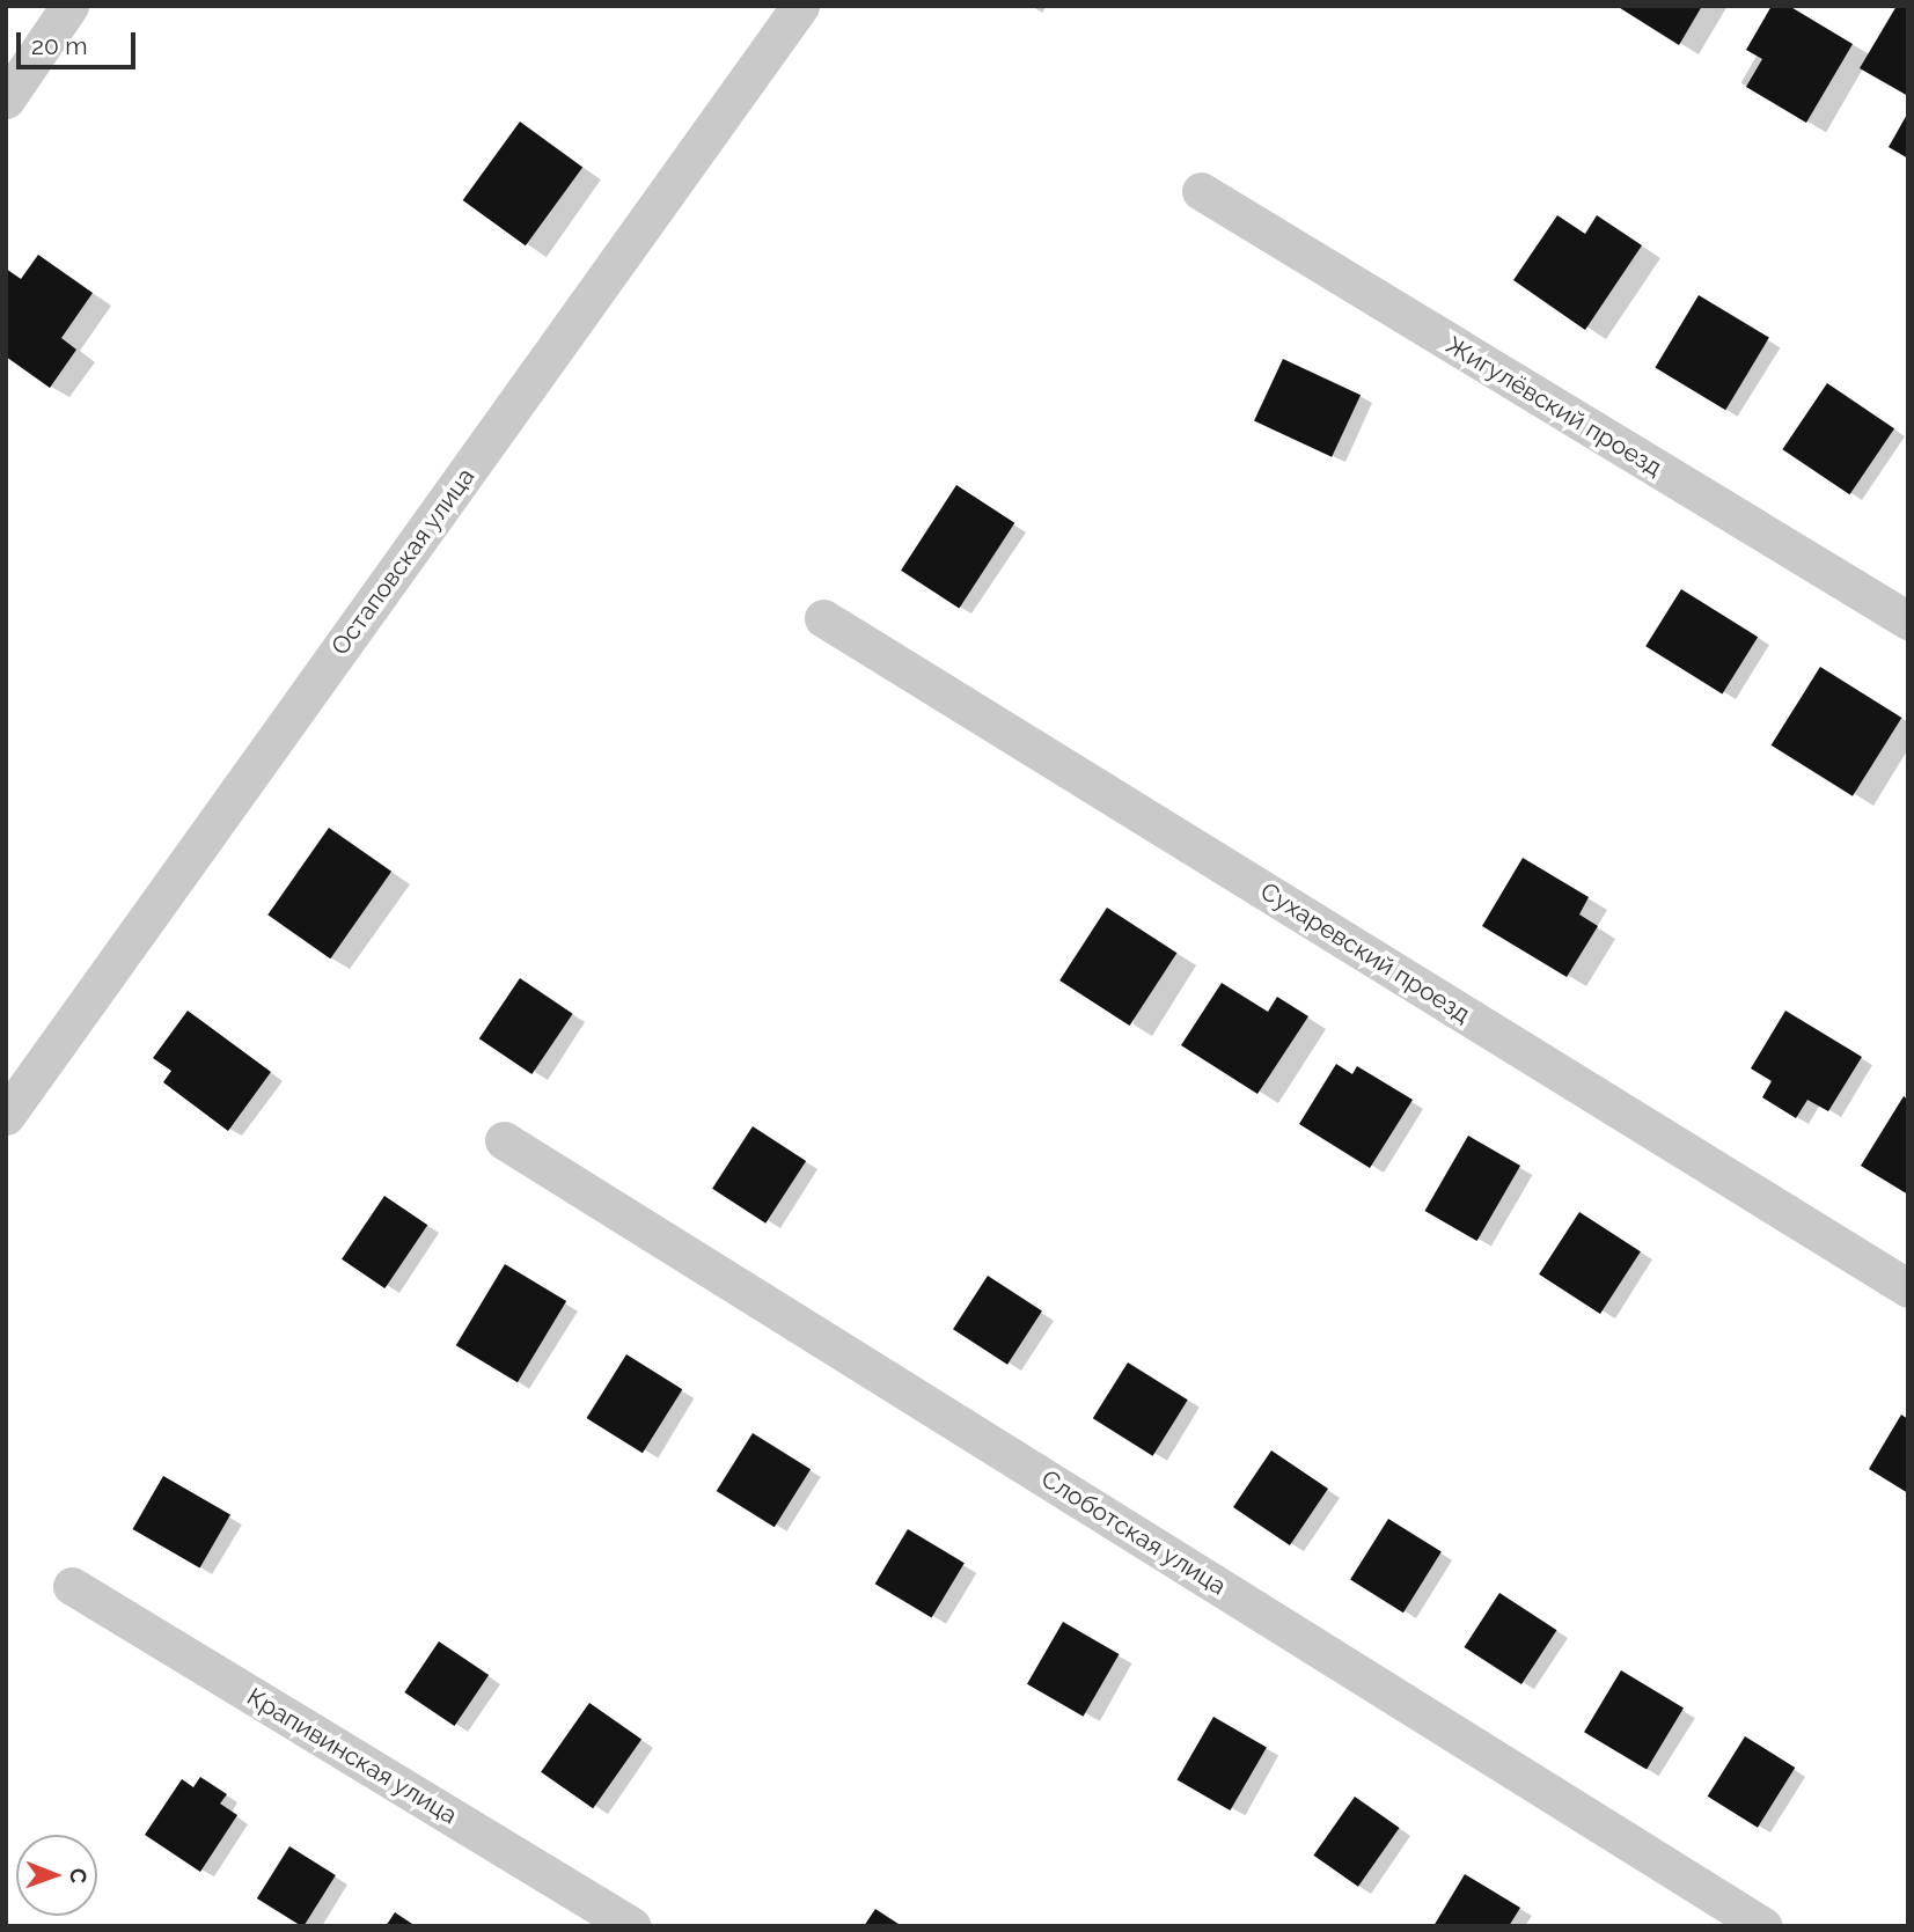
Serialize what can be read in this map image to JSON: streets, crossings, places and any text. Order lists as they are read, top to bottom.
{
  "streets": {
    "street": [
      "Жигулёвский проезд",
      "Остаповская улица",
      "Сухаревский проезд",
      "Слоботская улица",
      "Крапивинская улица"
    ]
  },
  "scale_bar": "20 m",
  "north": "right"
}
